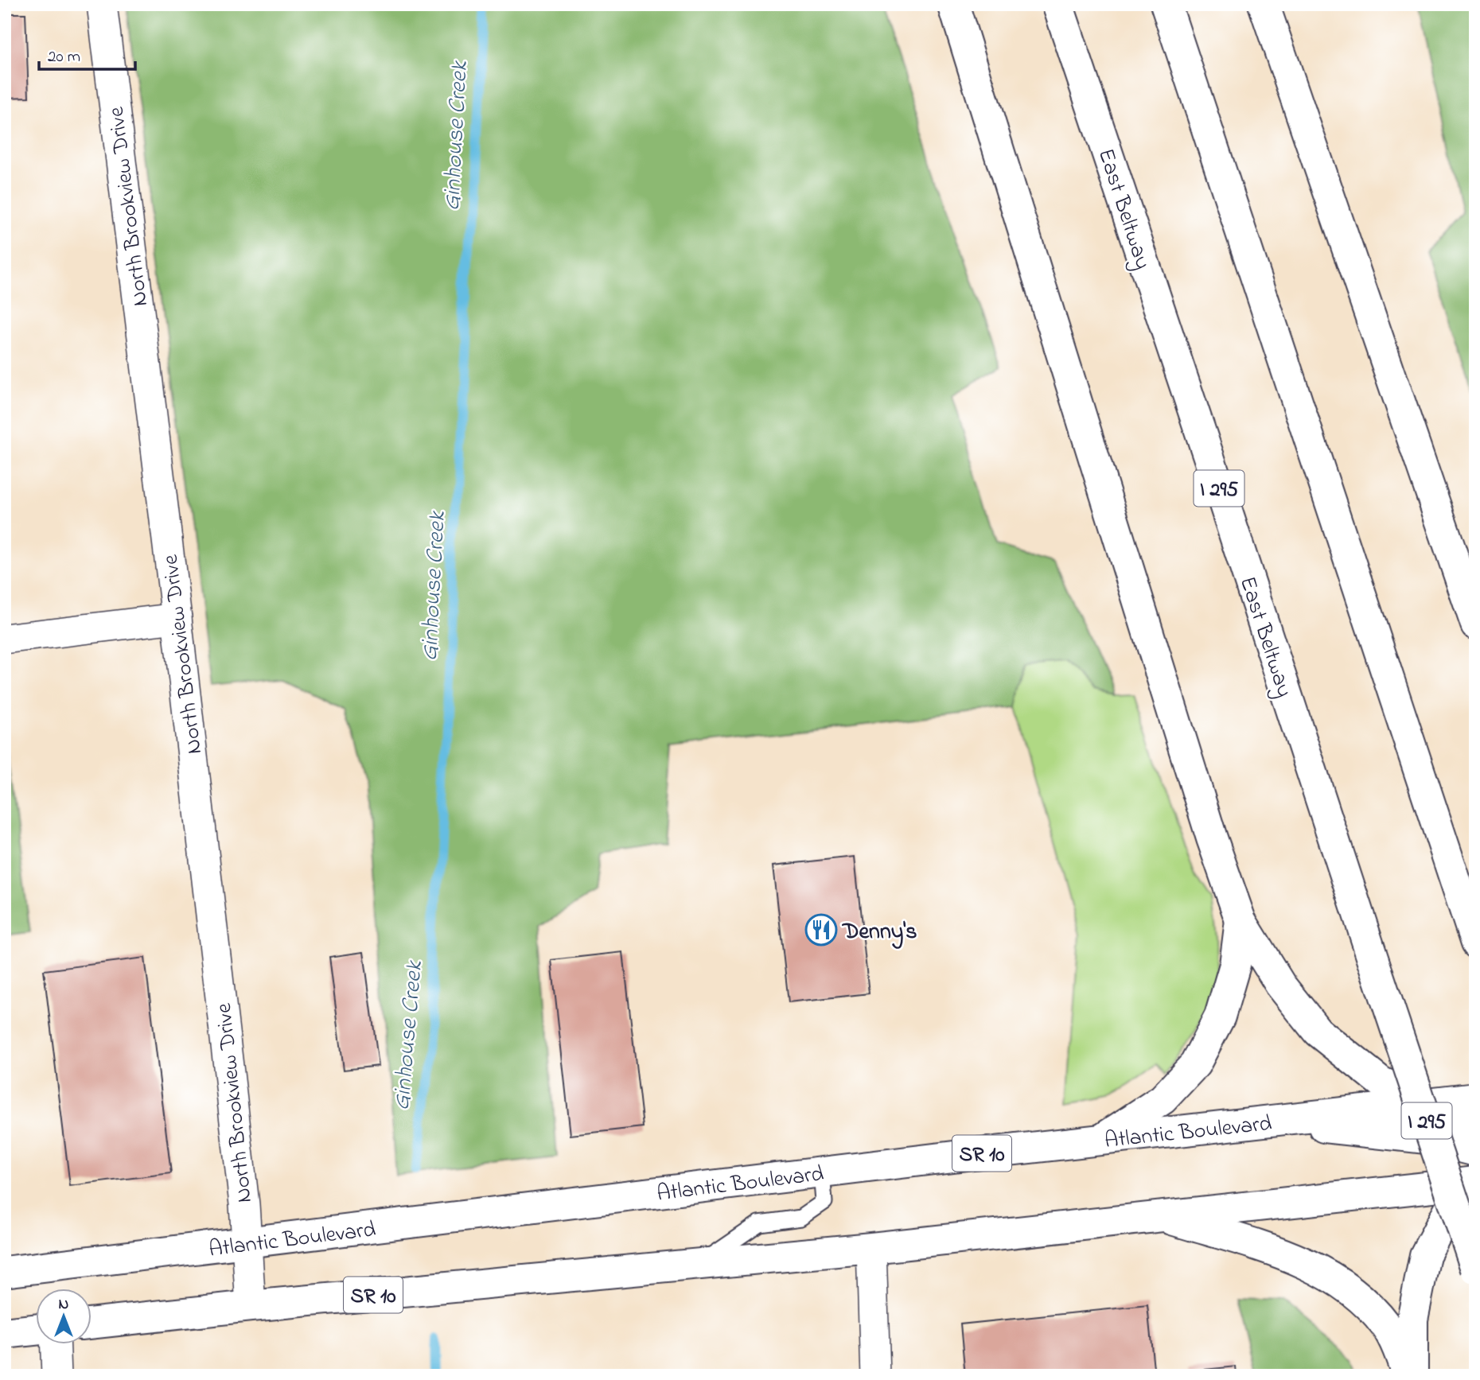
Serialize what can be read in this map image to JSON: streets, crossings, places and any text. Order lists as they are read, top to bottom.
{
  "streets": {
    "highway": [
      "East Beltway",
      "I 295",
      "Atlantic Boulevard",
      "SR 10"
    ],
    "street": ["North Brookview Drive"]
  },
  "crossings": [
    ["North Brookview Drive", "Atlantic Boulevard"],
    ["North Brookview Drive", "SR 10"]
  ],
  "water": ["Ginhouse Creek"],
  "places": {
    "restaurant": ["Denny's"]
  },
  "scale_bar": "20 m",
  "north": "top"
}
